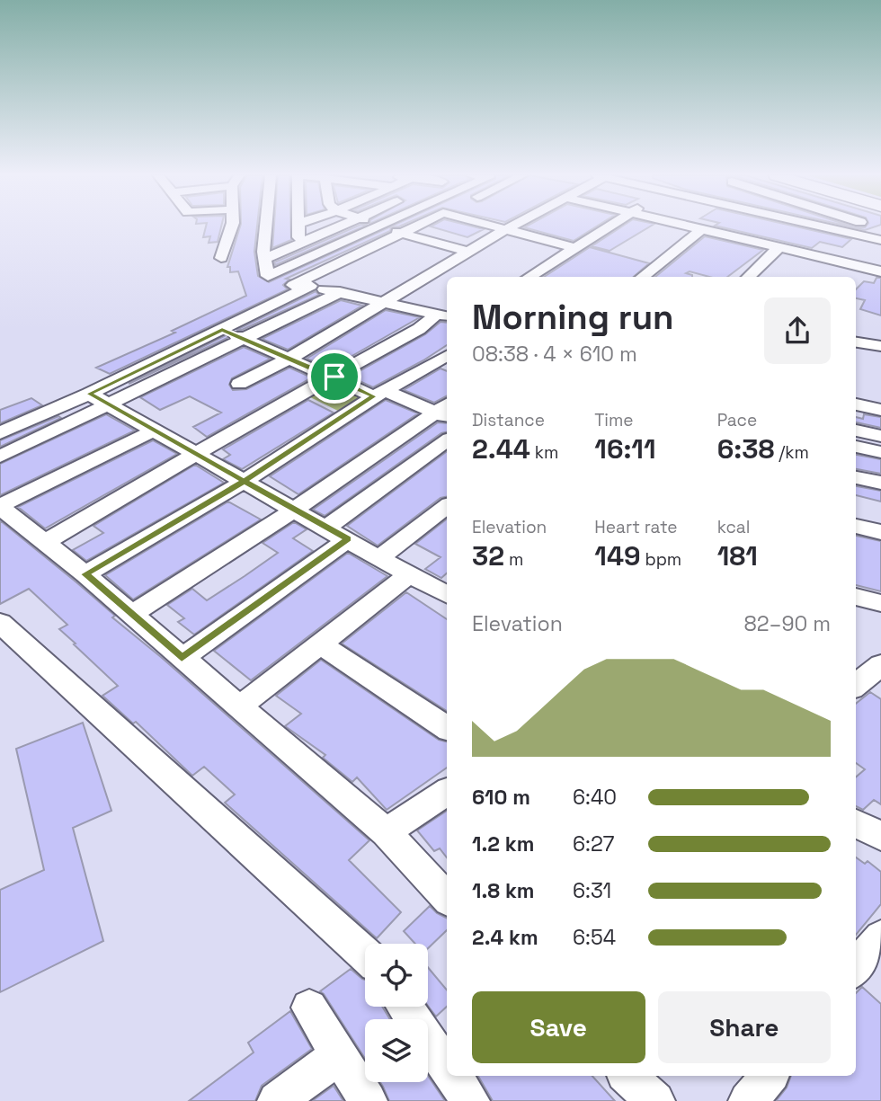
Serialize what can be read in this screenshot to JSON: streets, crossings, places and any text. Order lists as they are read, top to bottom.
{
  "page": {
    "heading": ["Morning run", "08:38 · 4 × 610 m"],
    "stats": [
      ["Distance", "2.44 km"],
      ["Time", "16:11"],
      ["Pace", "6:38 /km"],
      ["Elevation", "32 m"],
      ["Heart rate", "149 bpm"],
      ["kcal", "181"]
    ],
    "chart": ["Elevation", "82–90 m"],
    "list": [
      {
        "name": "610 m",
        "note": "6:40"
      },
      {
        "name": "1.2 km",
        "note": "6:27"
      },
      {
        "name": "1.8 km",
        "note": "6:31"
      },
      {
        "name": "2.4 km",
        "note": "6:54"
      }
    ],
    "buttons": ["Save", "Share"]
  }
}
